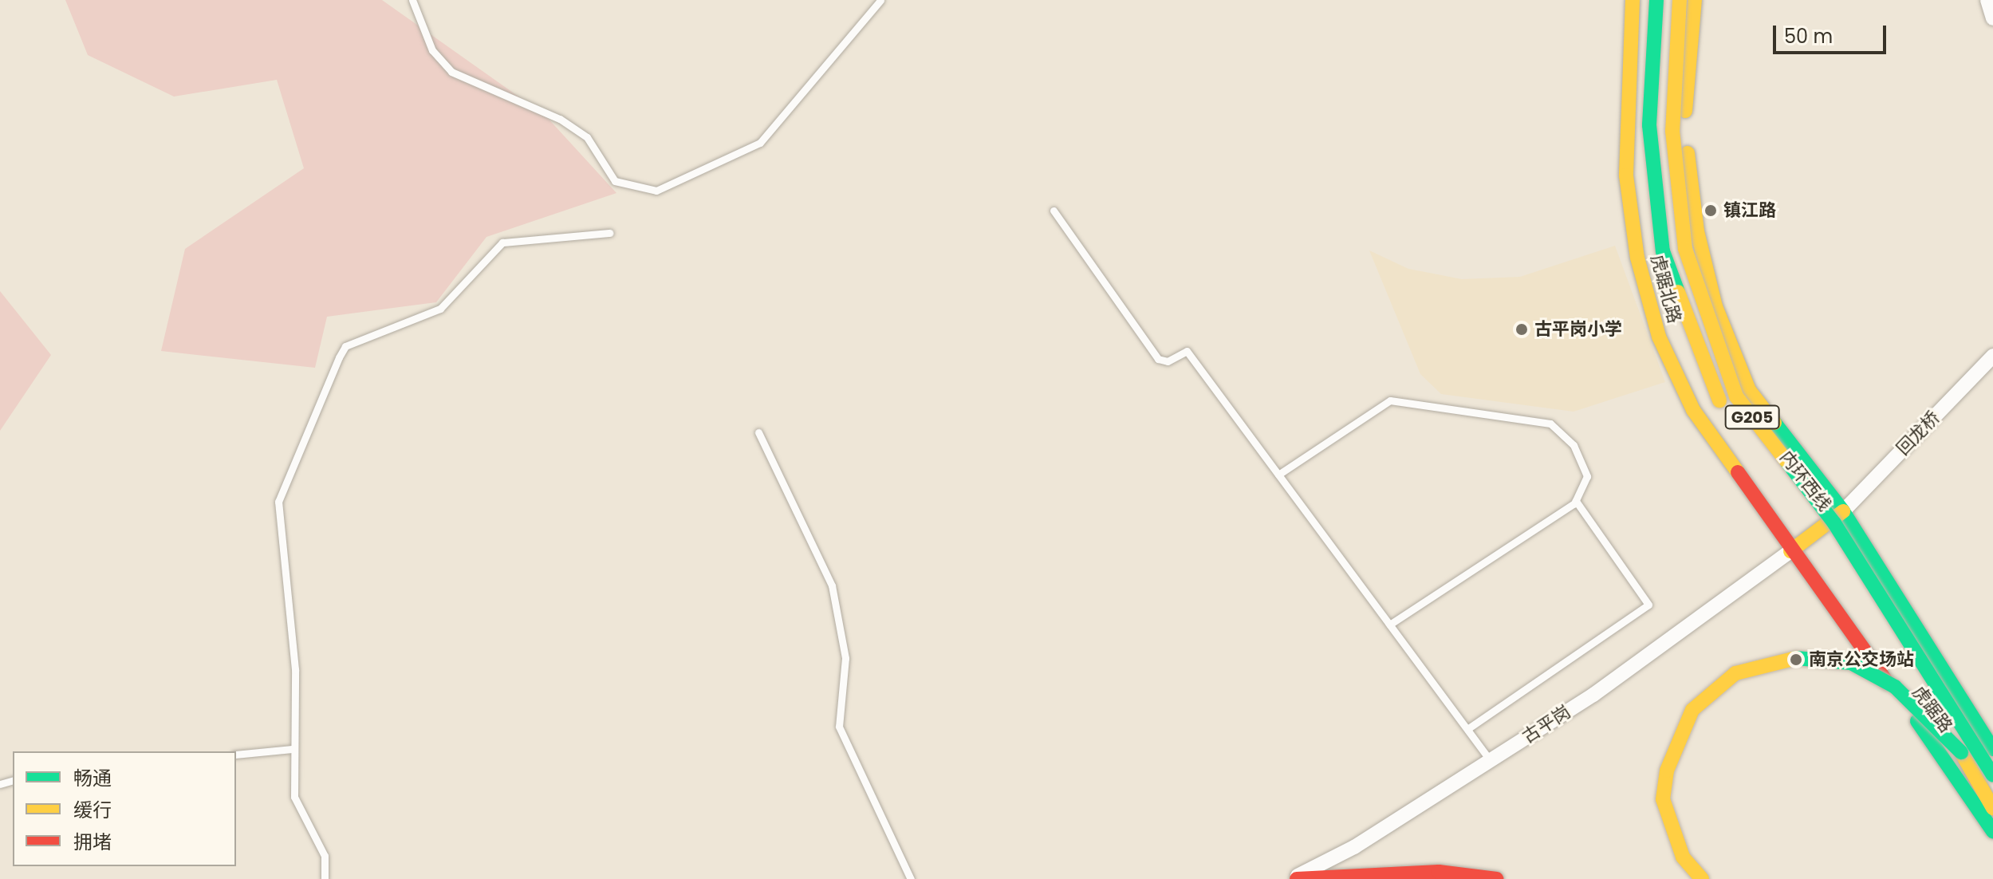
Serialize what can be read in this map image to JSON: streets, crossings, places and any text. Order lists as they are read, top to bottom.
{
  "streets": {
    "main road": [
      "虎踞北路",
      "G205",
      "内环西线",
      "虎踞路"
    ],
    "street": ["回龙桥", "古平岗"]
  },
  "crossings": [
    ["虎踞北路", "虎踞路"],
    ["虎踞北路", "古平岗"],
    ["虎踞路", "古平岗"]
  ],
  "places": ["镇江路", "古平岗小学", "南京公交场站"],
  "legend": ["畅通", "缓行", "拥堵"],
  "scale_bar": "50 m"
}
